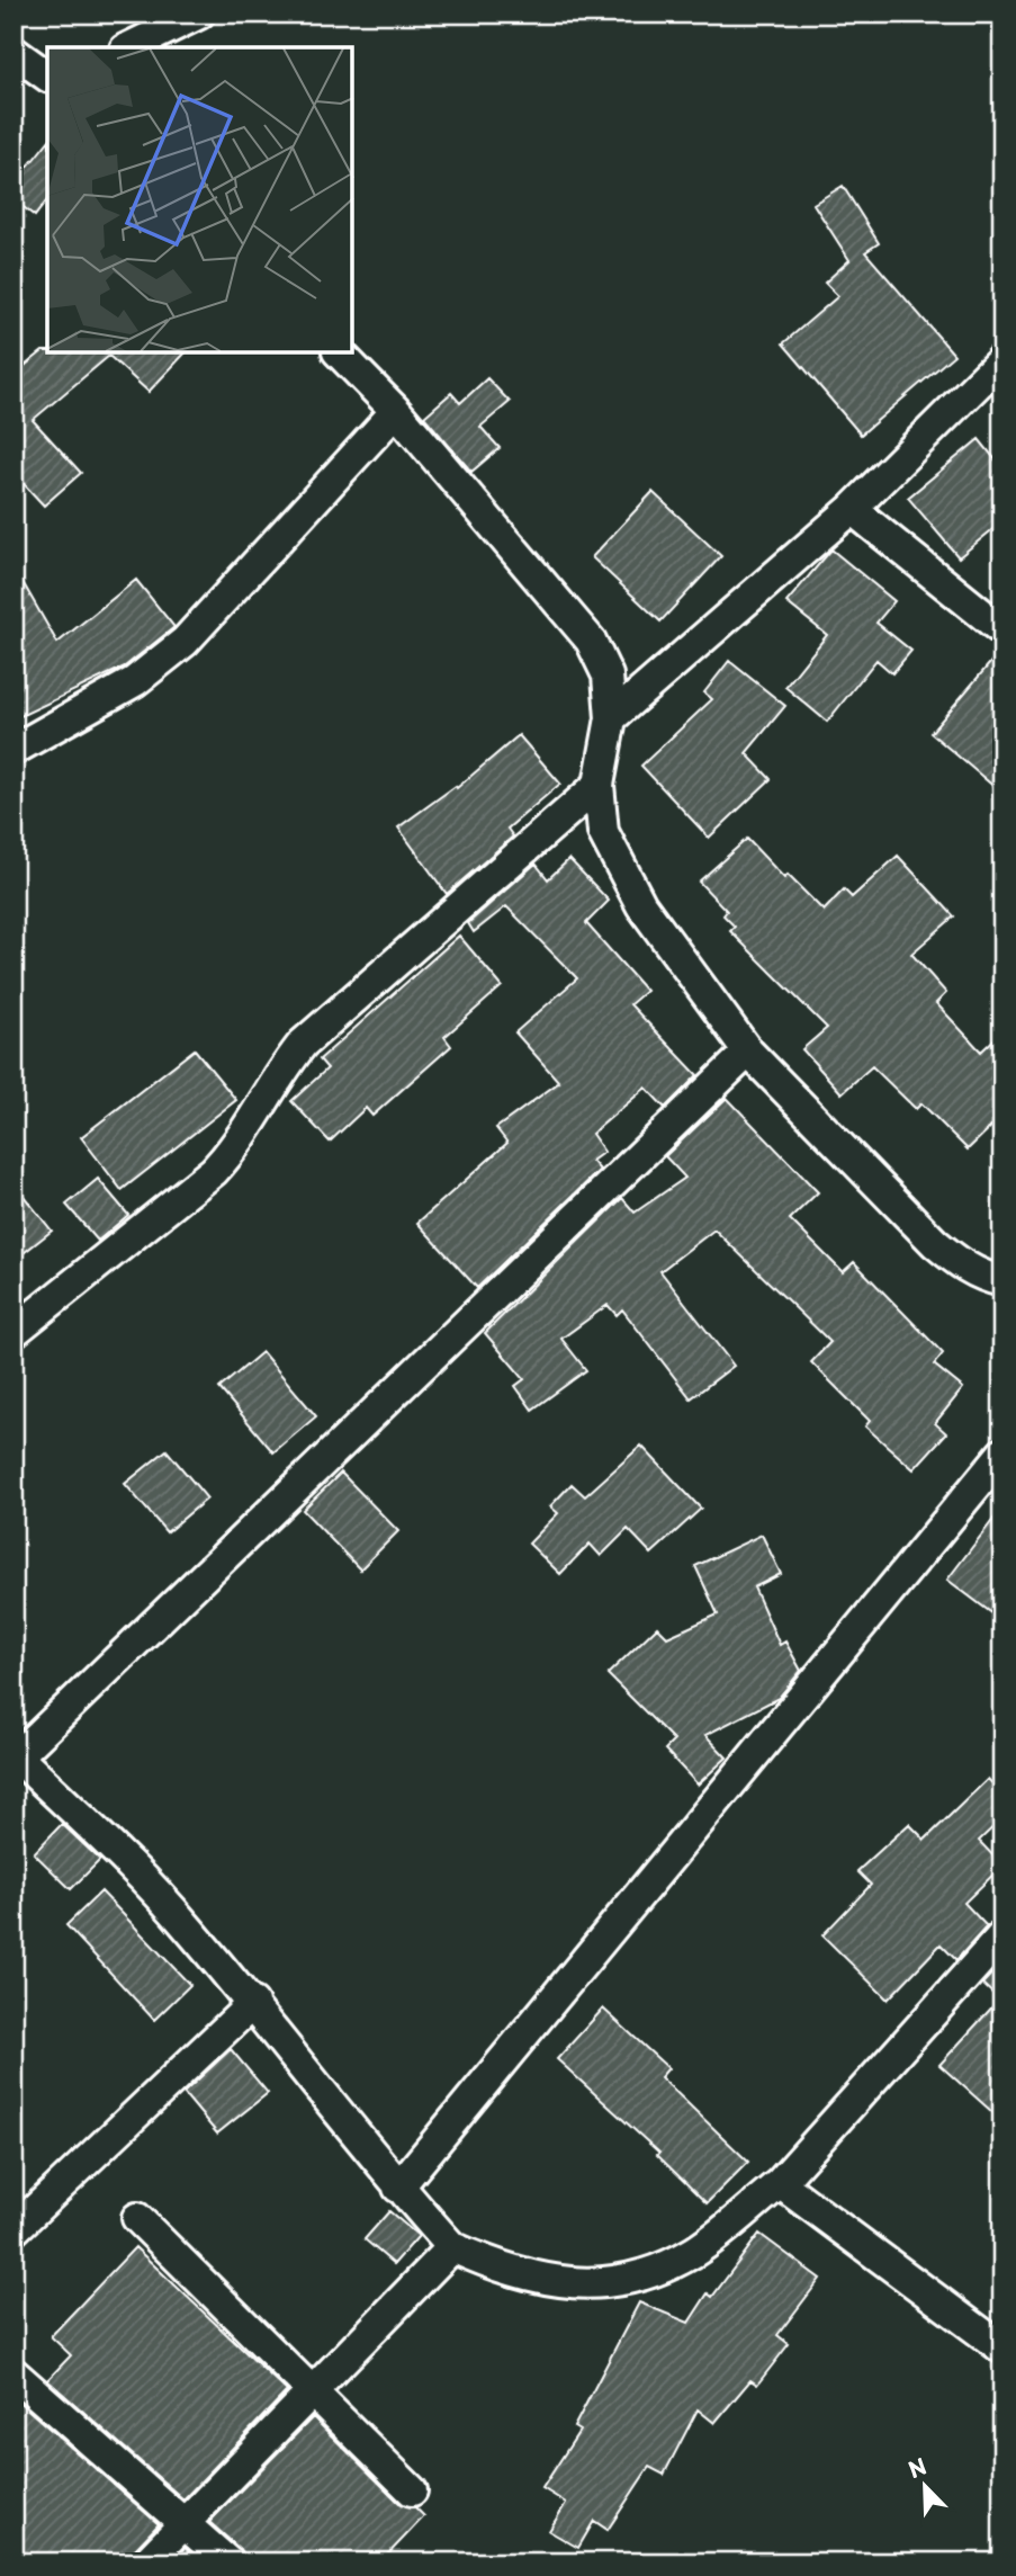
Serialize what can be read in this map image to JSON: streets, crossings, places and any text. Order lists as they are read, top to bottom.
{
  "north": "top left"
}
